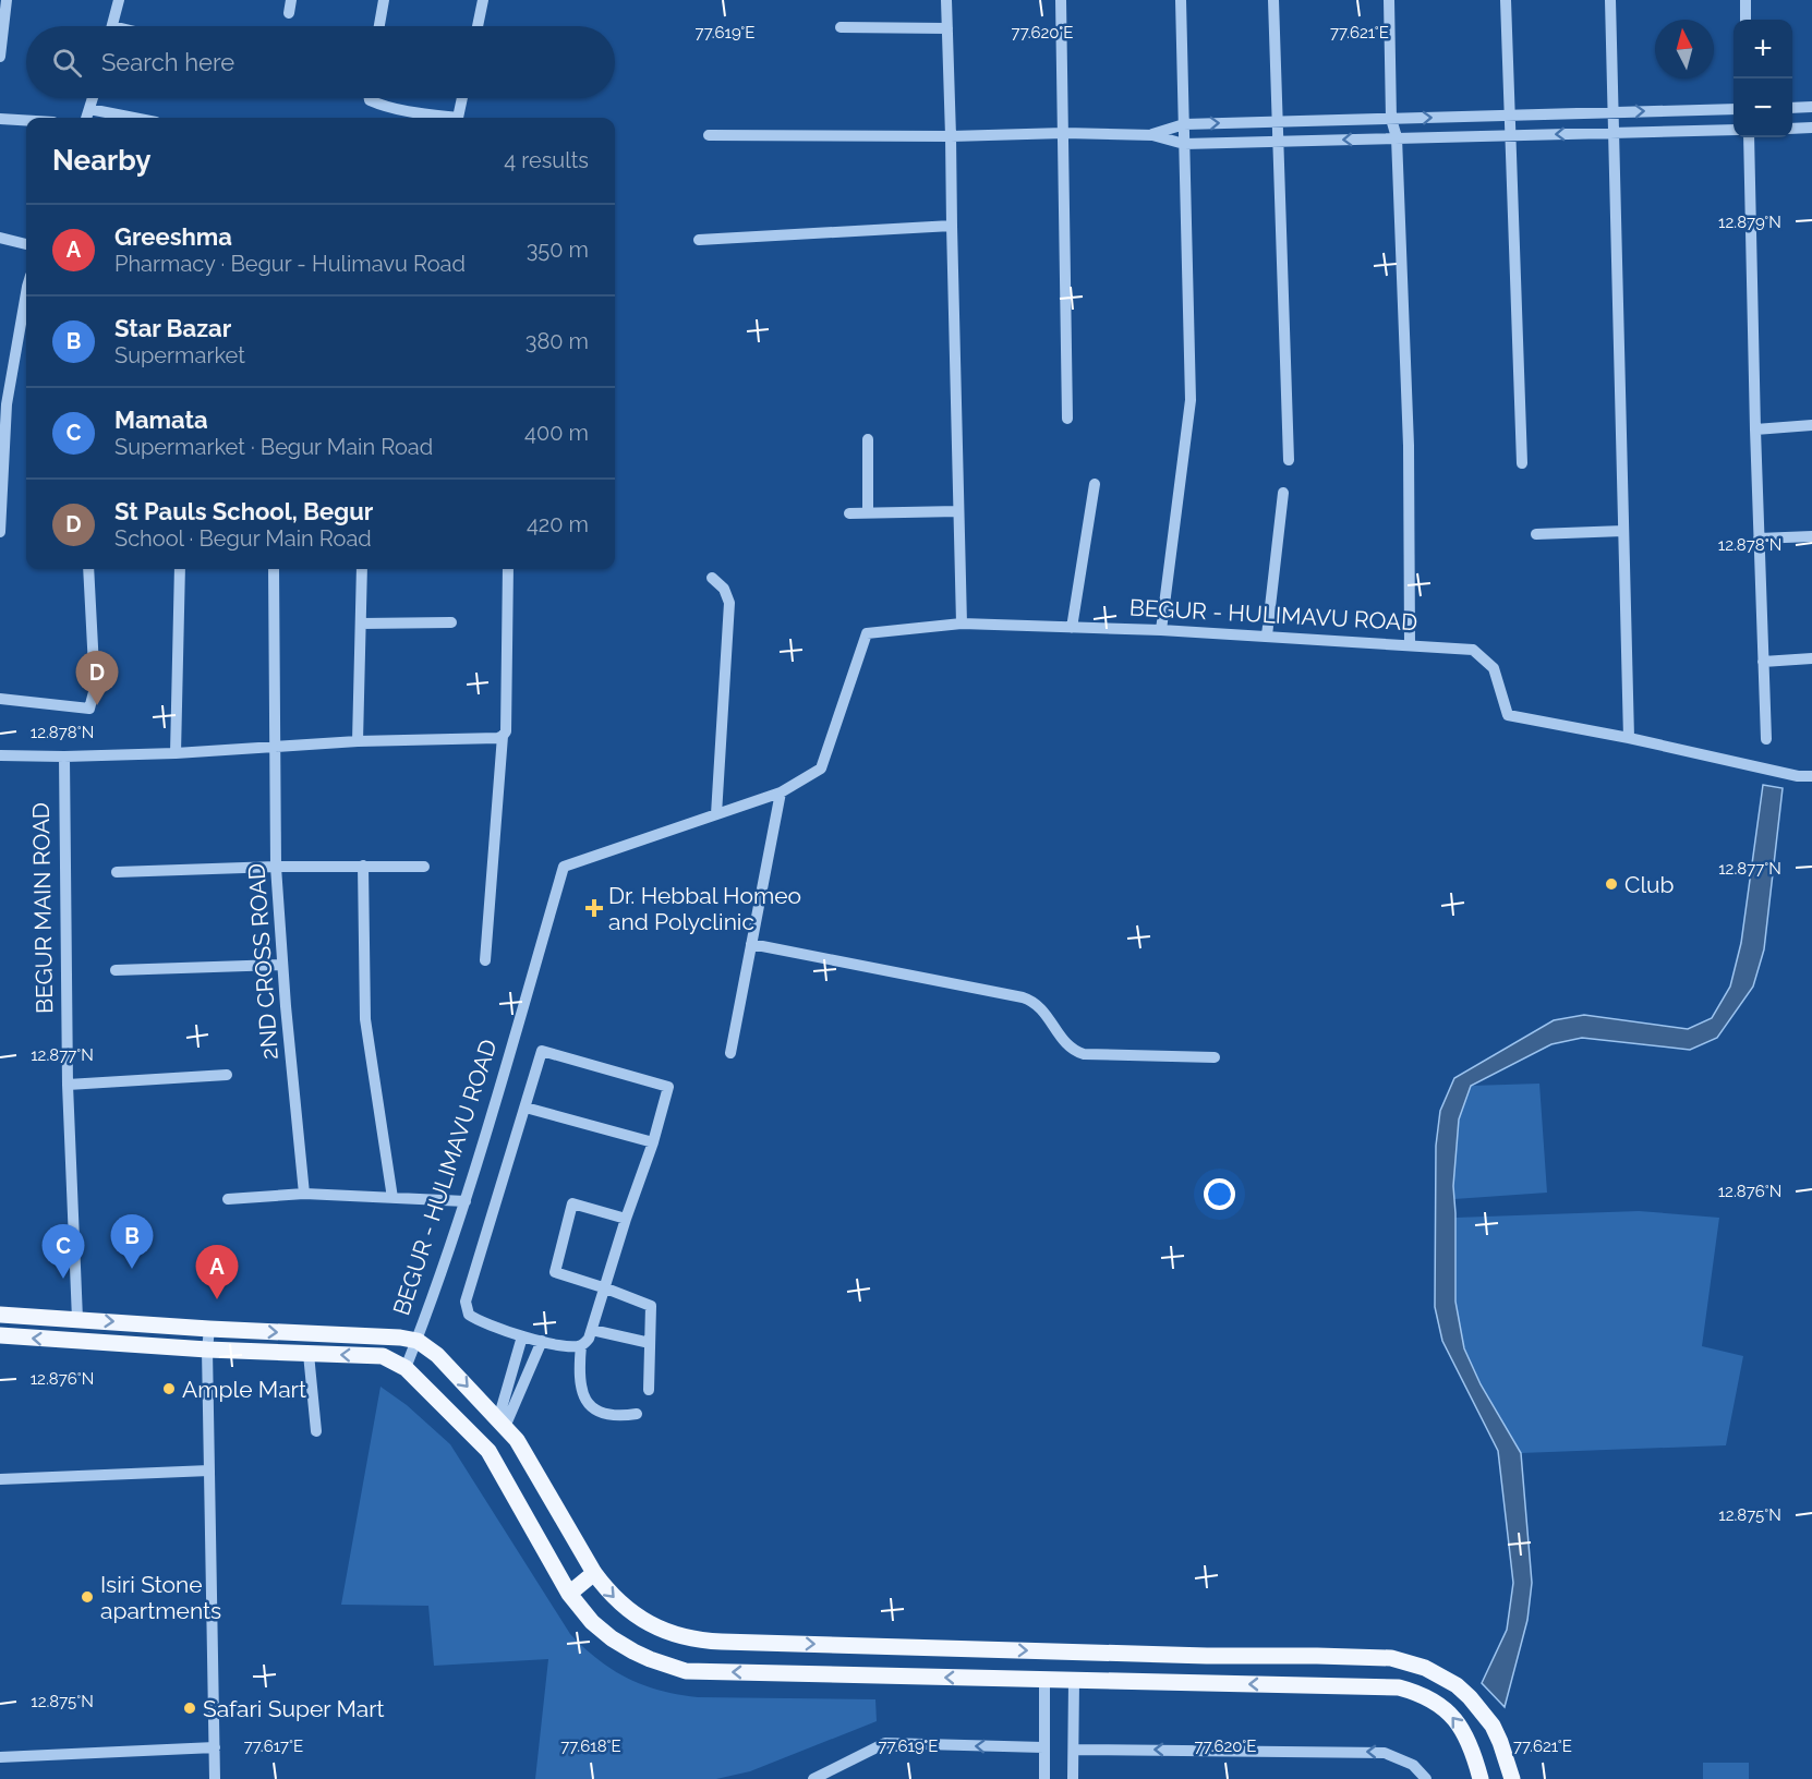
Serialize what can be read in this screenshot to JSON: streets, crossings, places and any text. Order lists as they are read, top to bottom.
{
  "streets": {
    "main road": ["BEGUR - HULIMAVU ROAD"],
    "street": ["BEGUR MAIN ROAD", "2ND CROSS ROAD"]
  },
  "crossings": [
    ["BEGUR - HULIMAVU ROAD", "BEGUR MAIN ROAD"]
  ],
  "places": {
    "other": [
      "Club",
      "Ample Mart",
      "Isiri Stone apartments",
      "Safari Super Mart"
    ],
    "health": ["Dr. Hebbal Homeo and Polyclinic"]
  },
  "north": "top",
  "page": {
    "map_buttons": ["+", "−"],
    "search": "Search here",
    "heading": ["Nearby", "4 results"],
    "list": [
      {
        "mark": "A",
        "name": "Greeshma",
        "note": "Pharmacy · Begur - Hulimavu Road",
        "value": "350 m"
      },
      {
        "mark": "B",
        "name": "Star Bazar",
        "note": "Supermarket",
        "value": "380 m"
      },
      {
        "mark": "C",
        "name": "Mamata",
        "note": "Supermarket · Begur Main Road",
        "value": "400 m"
      },
      {
        "mark": "D",
        "name": "St Pauls School, Begur",
        "note": "School · Begur Main Road",
        "value": "420 m"
      }
    ],
    "pins": [
      "D",
      "B",
      "C",
      "A"
    ]
  },
  "coordinates": [
    "77.619°E",
    "77.620°E",
    "77.621°E",
    "12.879°N",
    "12.878°N",
    "12.877°N",
    "12.876°N",
    "12.875°N",
    "77.617°E",
    "77.618°E"
  ]
}
